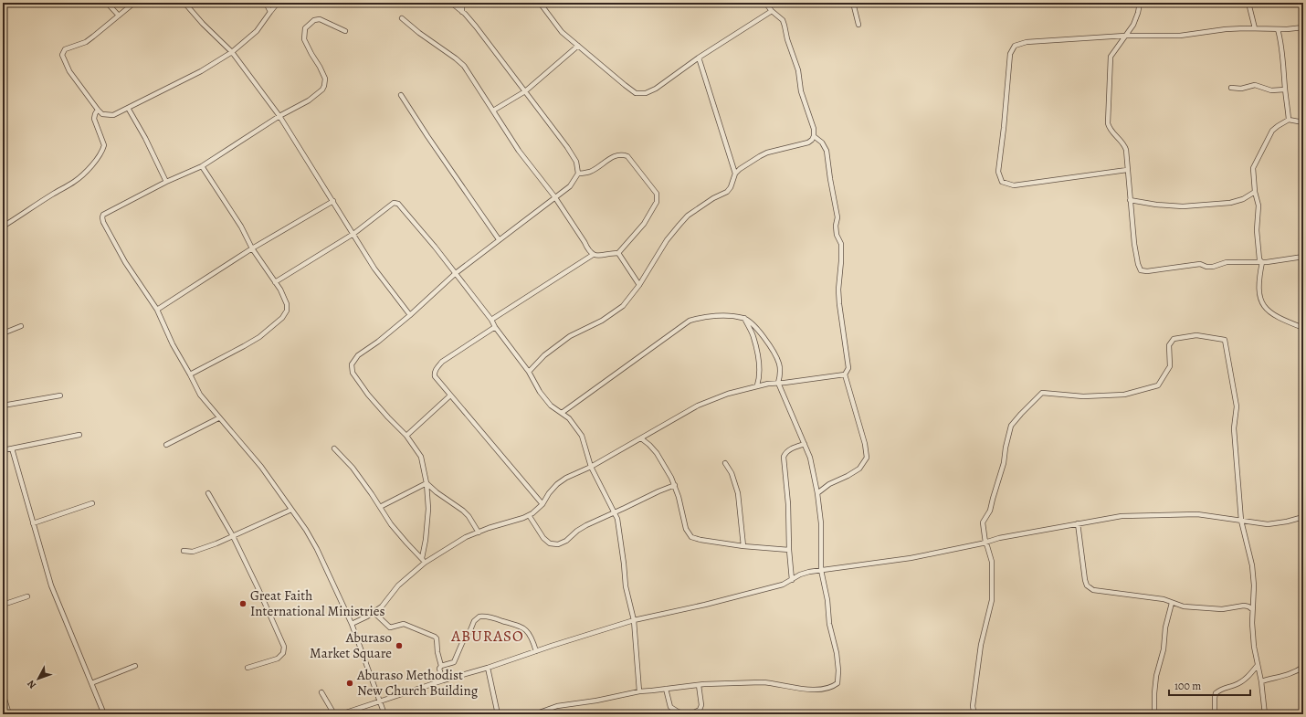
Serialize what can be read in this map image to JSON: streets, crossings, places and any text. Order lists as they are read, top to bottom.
{
  "districts": ["ABURASO"],
  "places": ["Great Faith International Ministries", "Aburaso Market Square", "Aburaso Methodist New Church Building"],
  "scale_bar": "100 m",
  "north": "bottom left"
}
